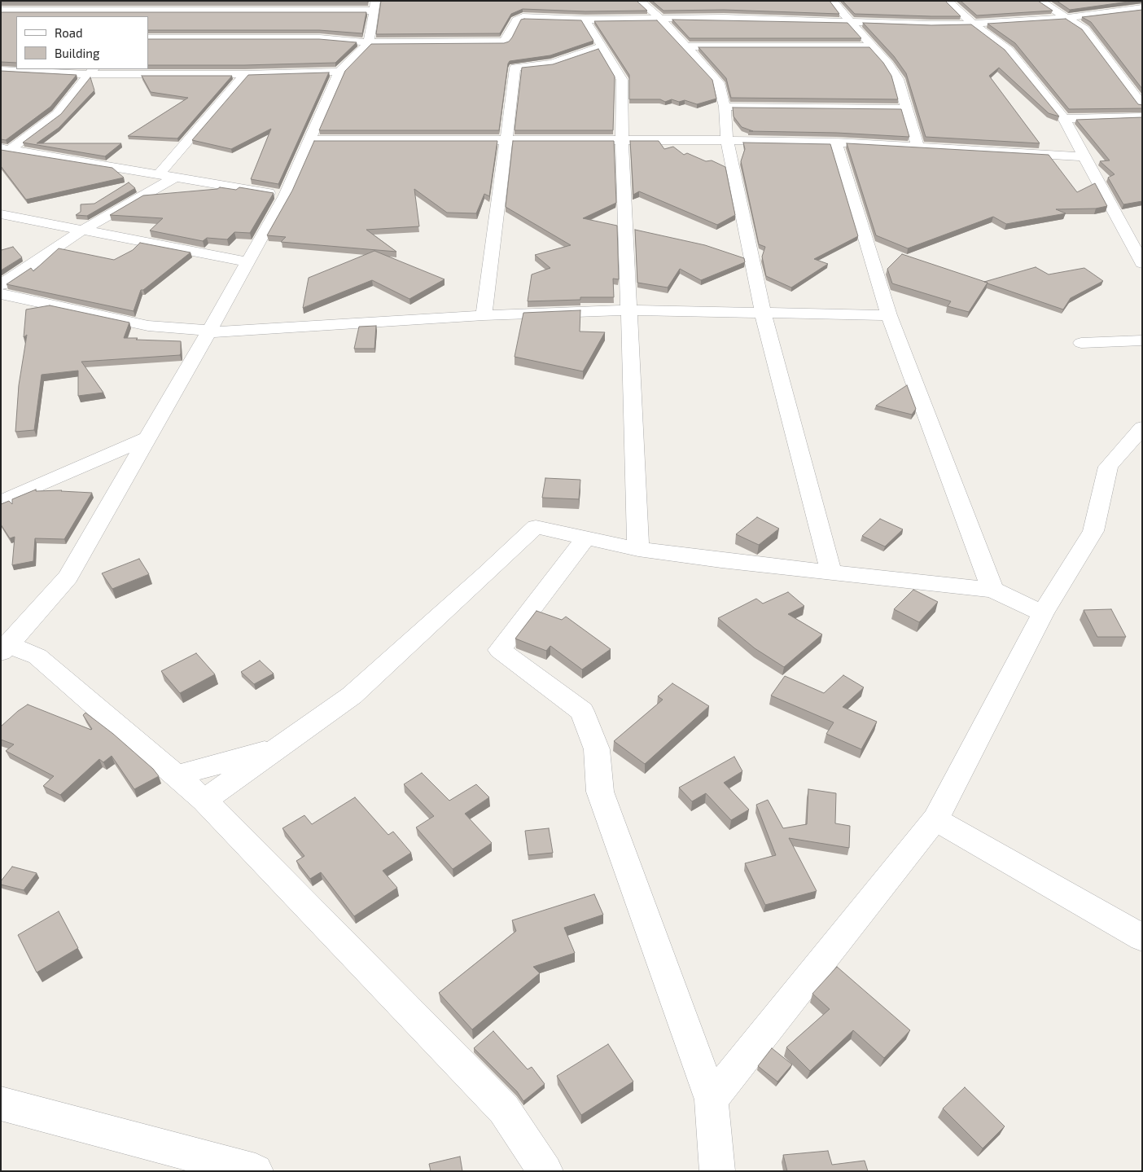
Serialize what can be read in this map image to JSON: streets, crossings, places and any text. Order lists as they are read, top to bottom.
{
  "legend": ["Road", "Building"]
}
